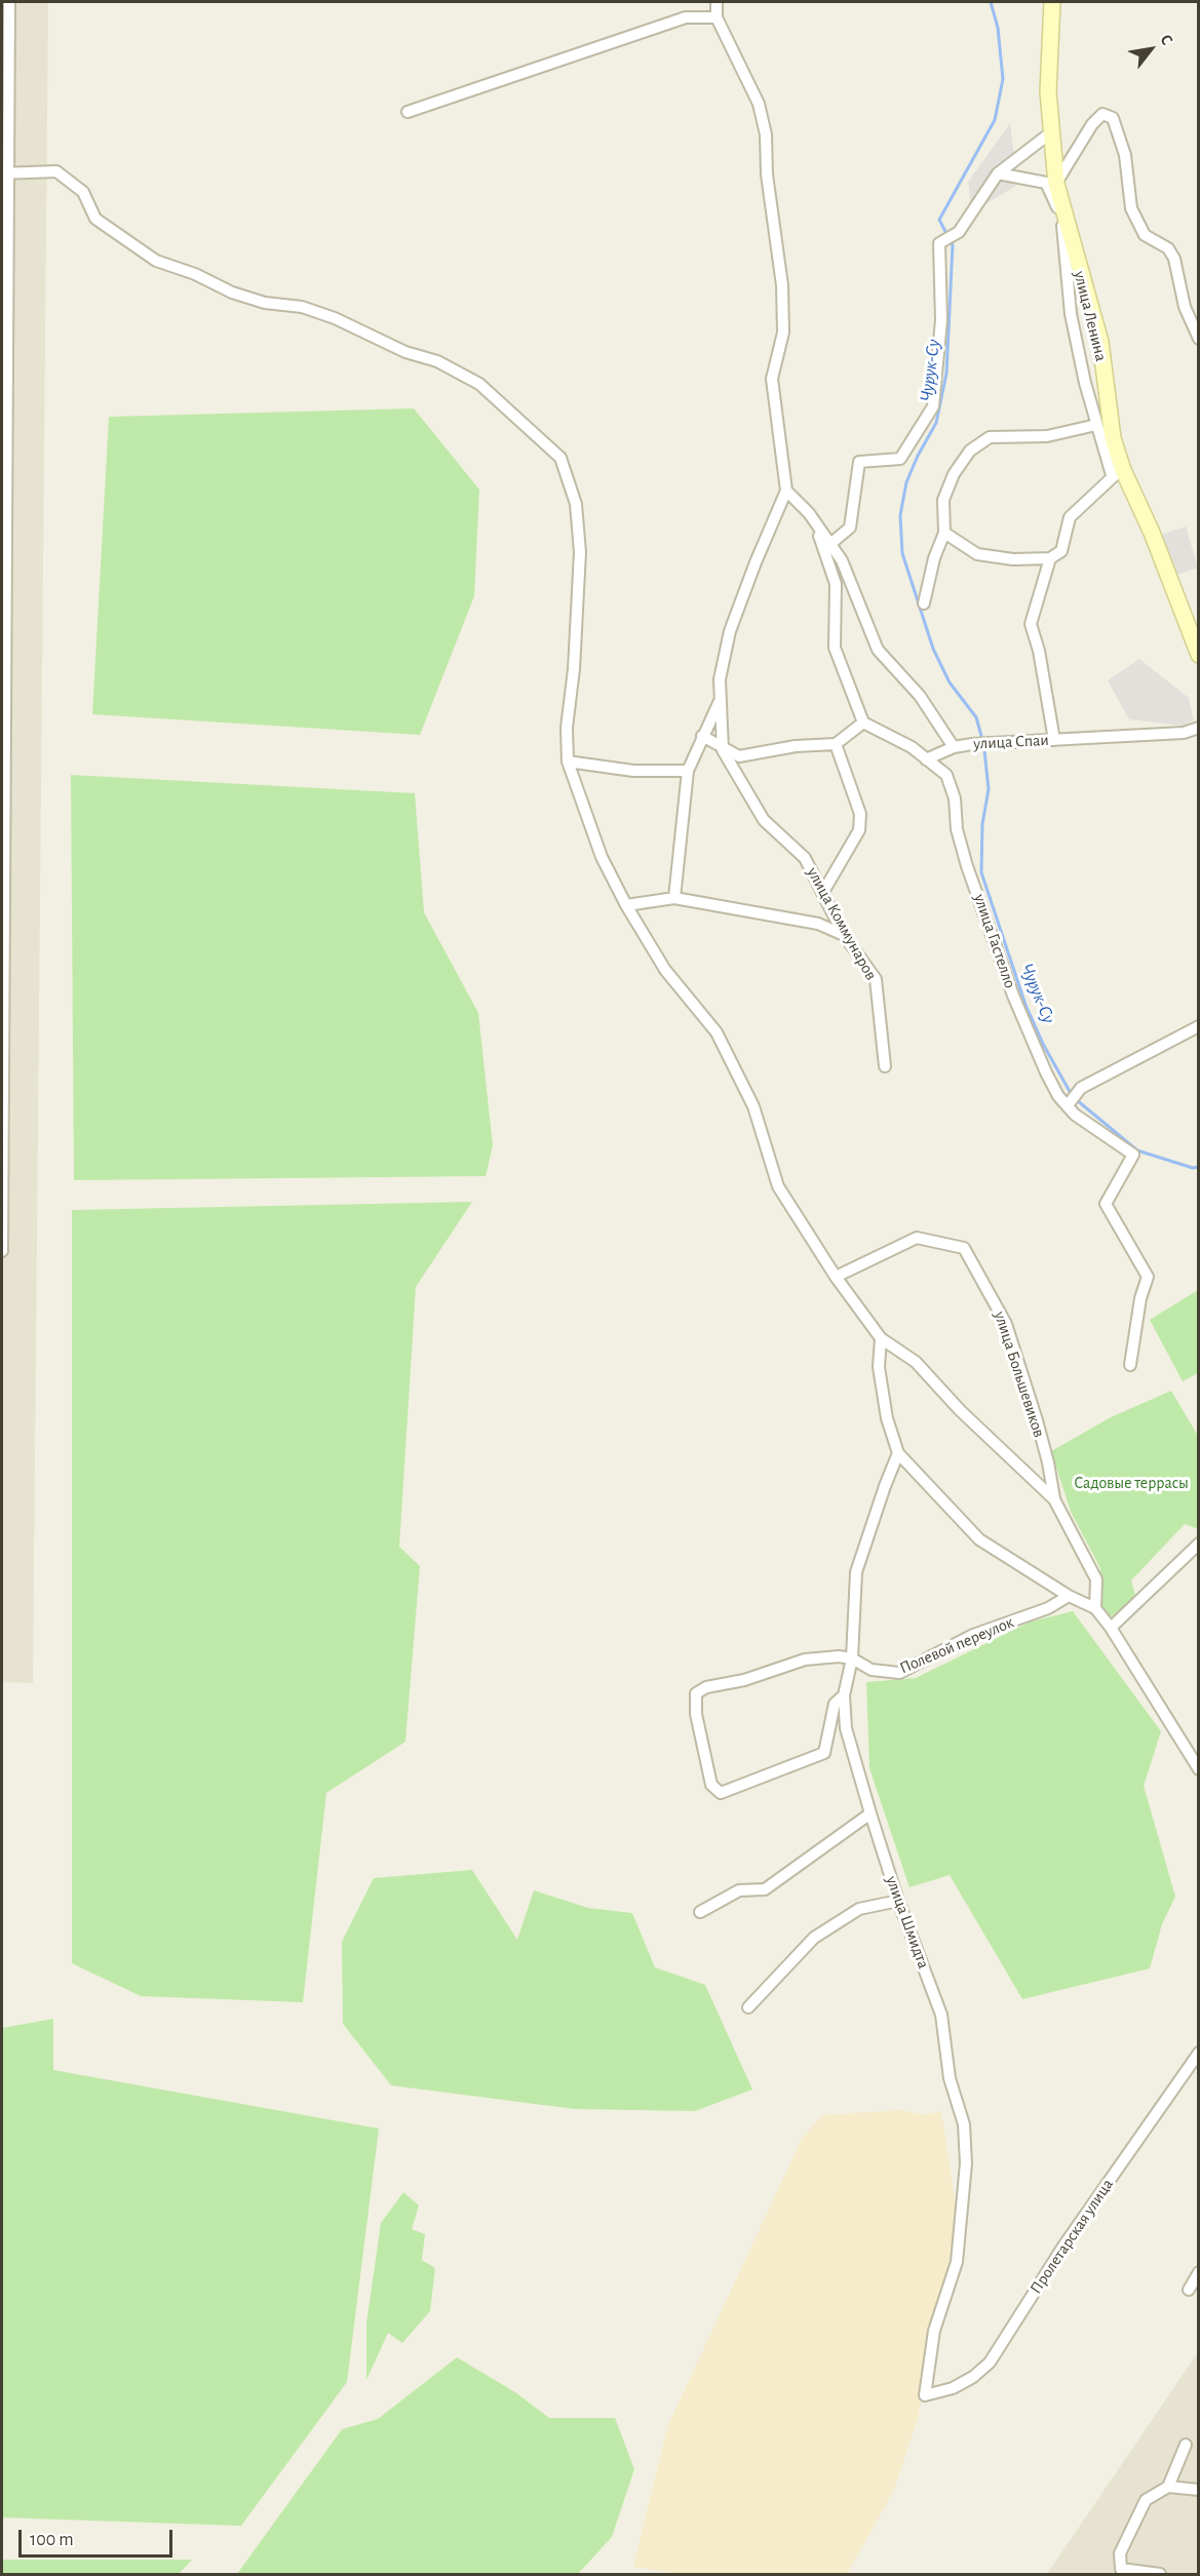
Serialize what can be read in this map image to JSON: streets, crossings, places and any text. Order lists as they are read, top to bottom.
{
  "streets": {
    "main road": ["улица Ленина"],
    "street": [
      "улица Спаи",
      "улица Коммунаров",
      "улица Гастелло",
      "улица Большевиков",
      "Полевой переулок",
      "улица Шмидта",
      "Пролетарская улица"
    ]
  },
  "crossings": [
    ["улица Спаи", "улица Гастелло"],
    ["Полевой переулок", "улица Шмидта"],
    ["улица Шмидта", "Пролетарская улица"]
  ],
  "water": ["Чурук-Су"],
  "parks": ["Садовые террасы"],
  "scale_bar": "100 m",
  "north": "top right"
}
